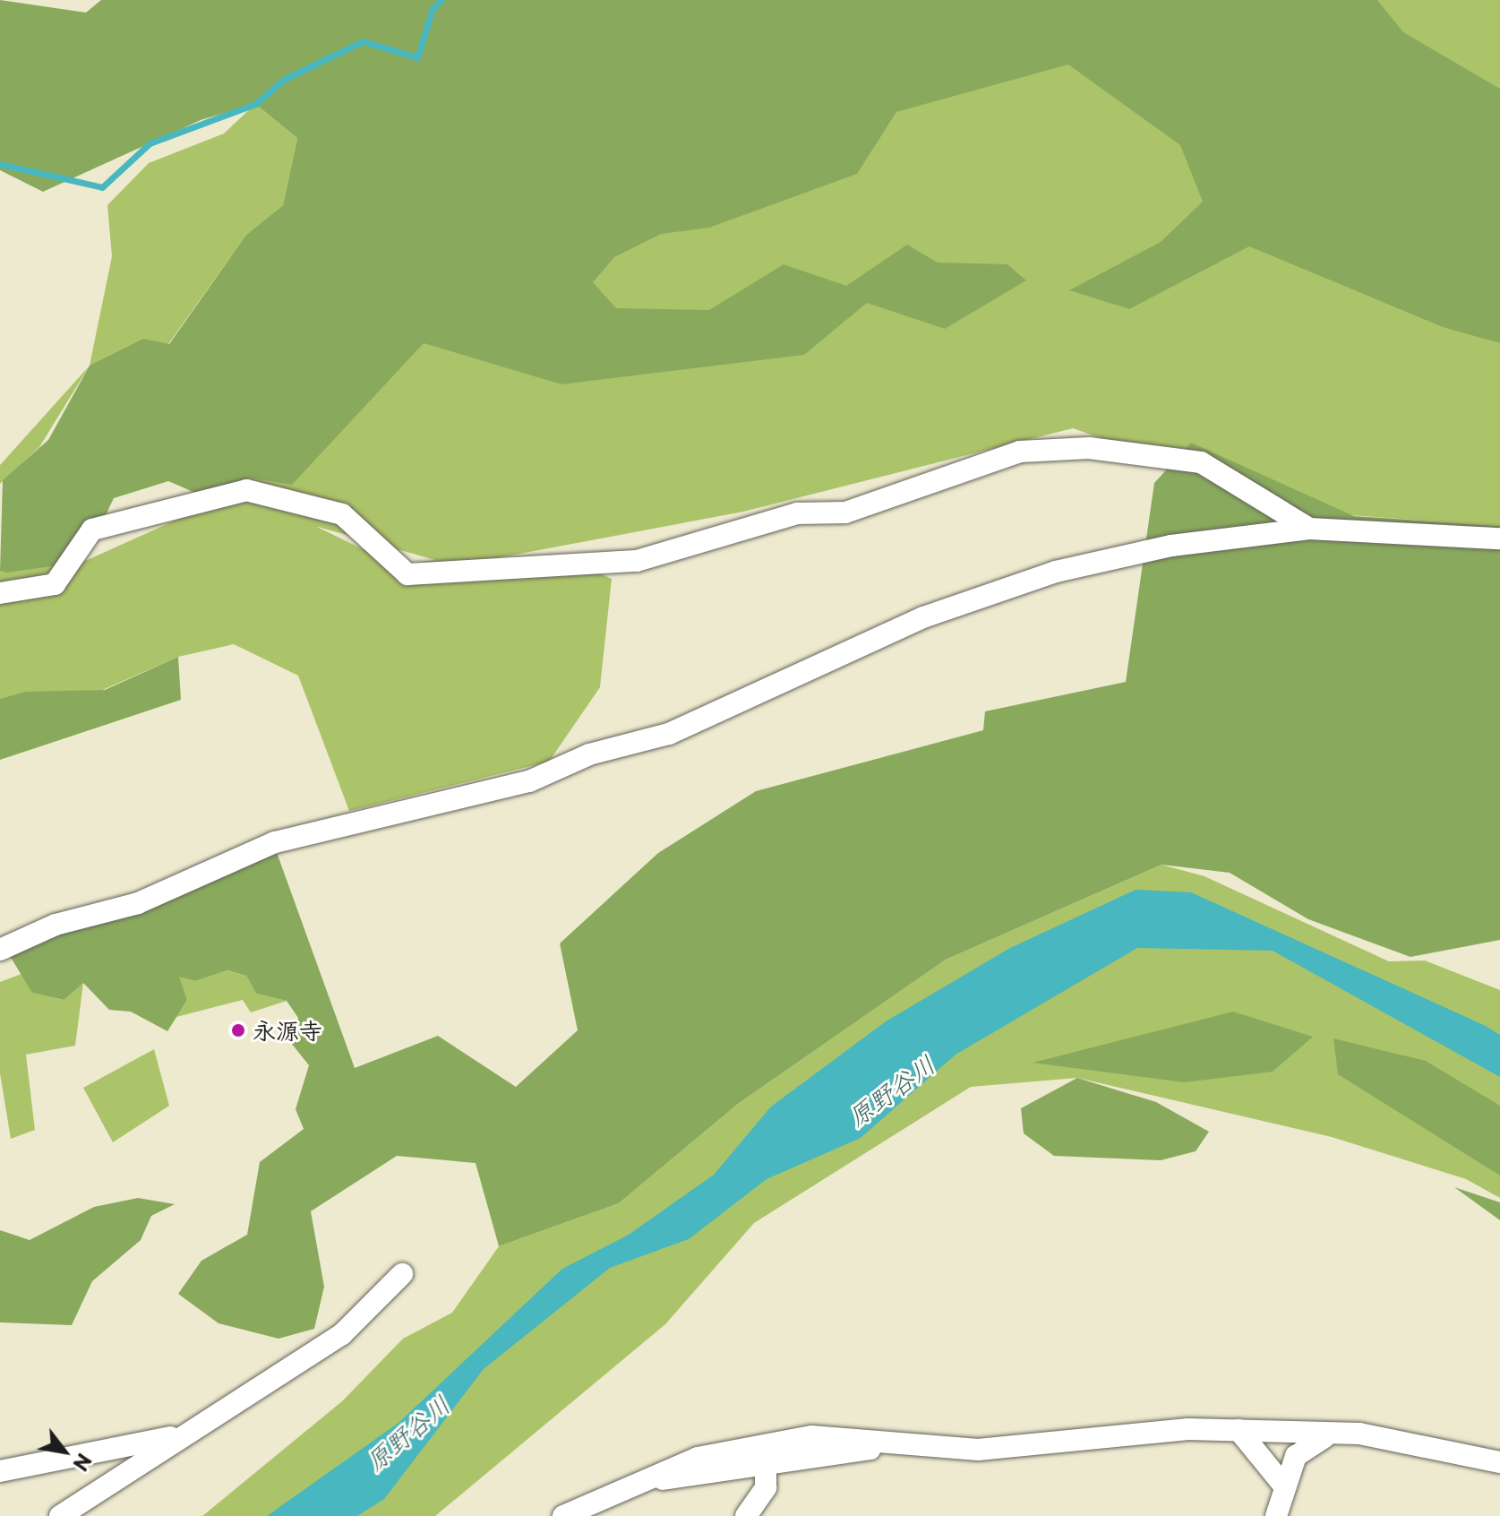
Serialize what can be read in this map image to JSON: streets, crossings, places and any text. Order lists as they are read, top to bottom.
{
  "water": ["原野谷川"],
  "places": ["永源寺"],
  "north": "bottom right"
}
